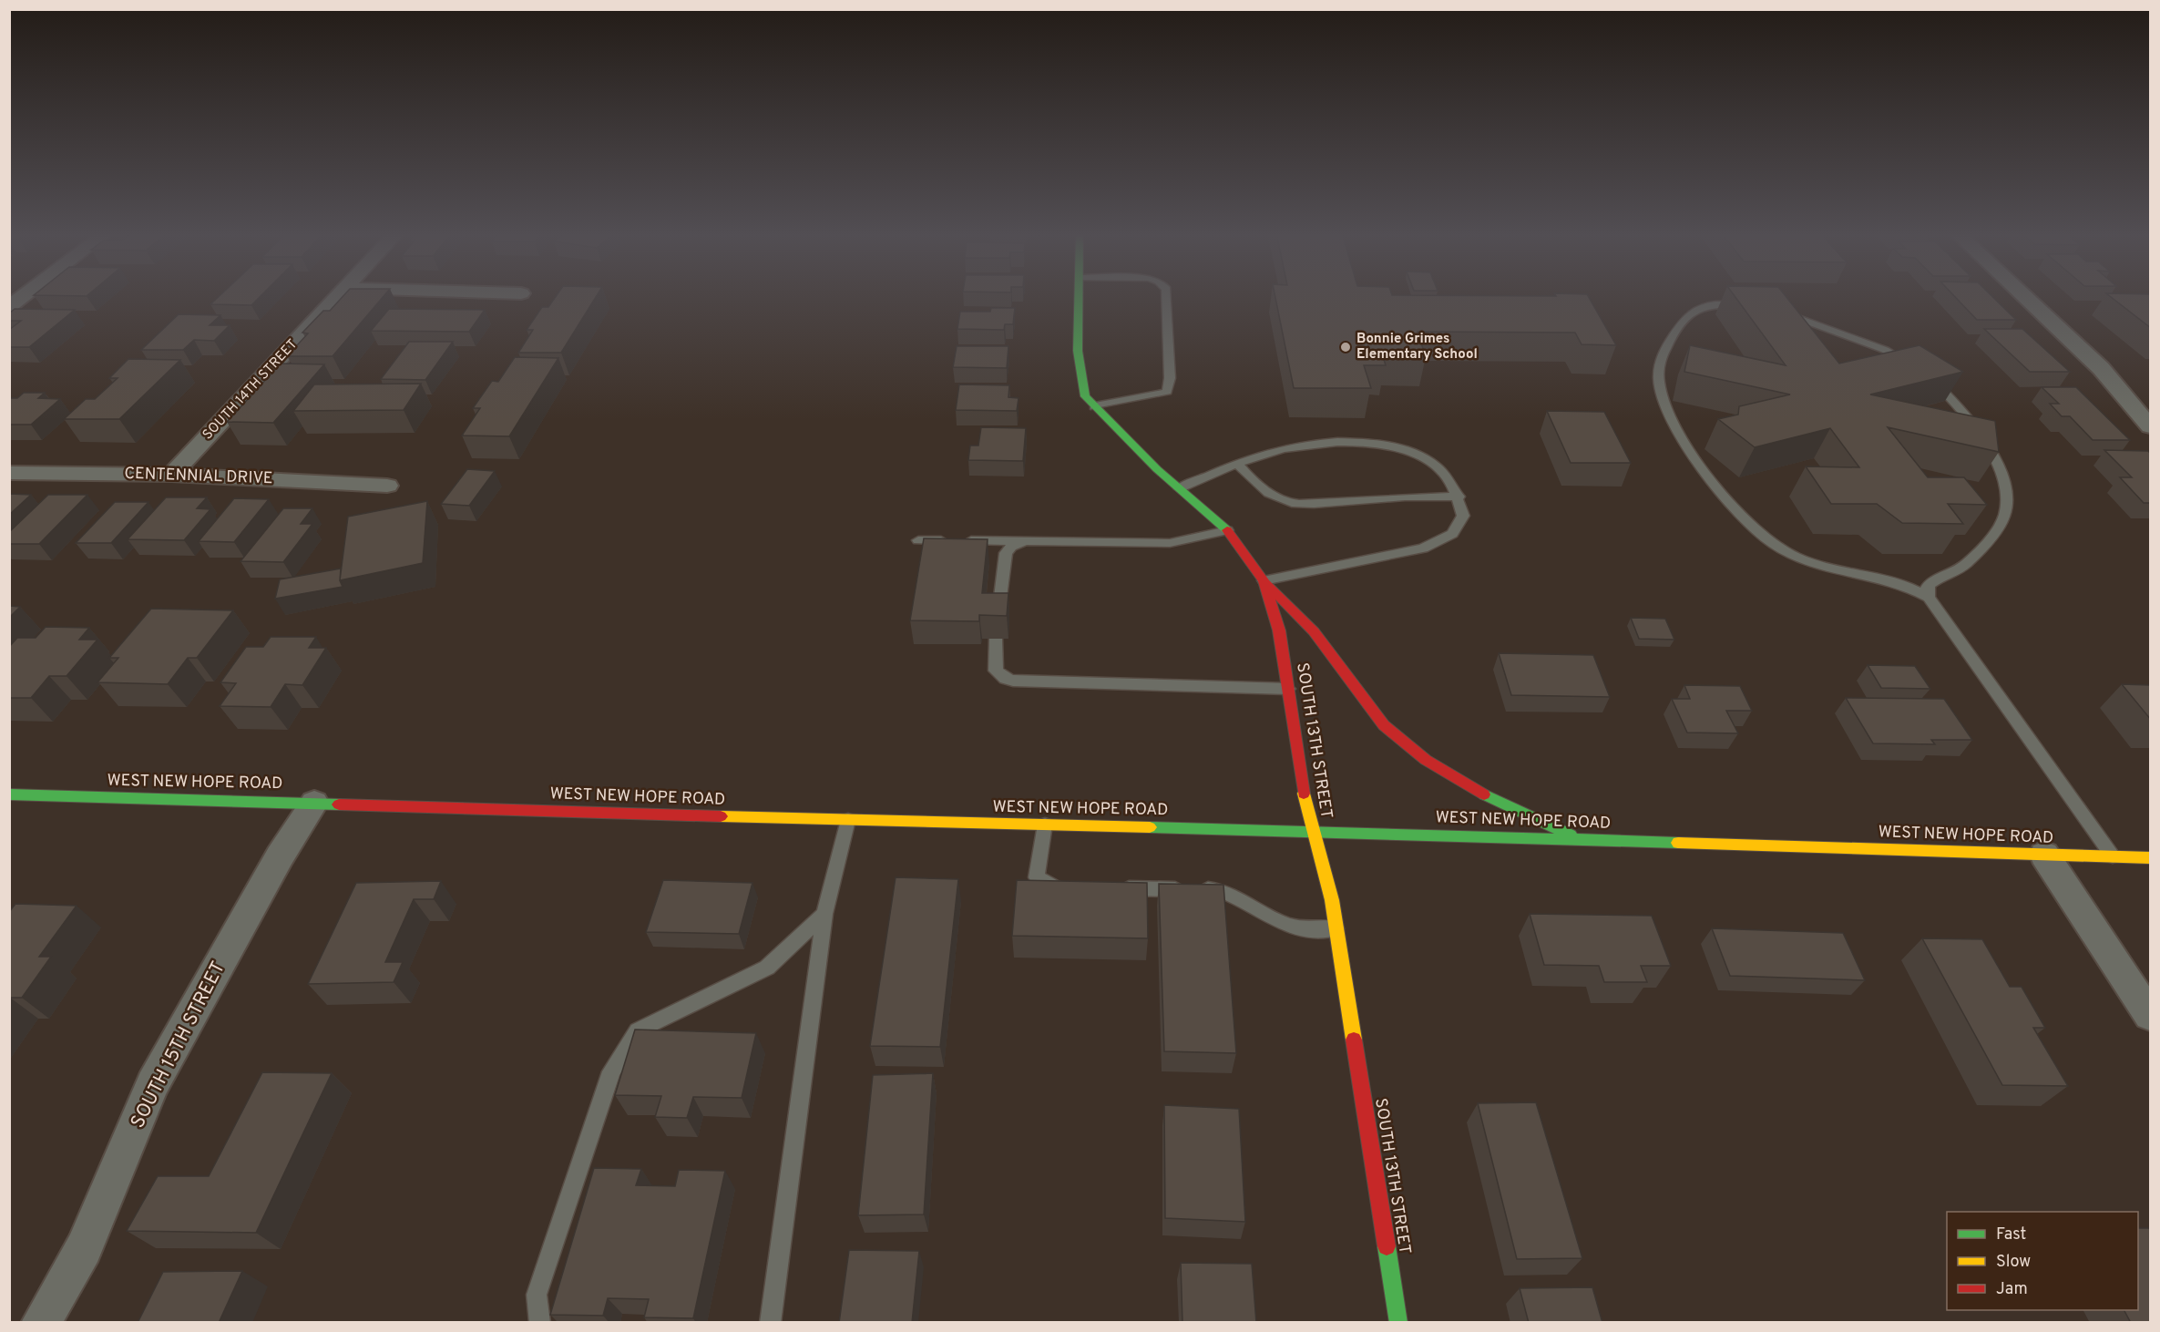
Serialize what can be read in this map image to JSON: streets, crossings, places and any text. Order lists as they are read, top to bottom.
{
  "streets": {
    "street": [
      "SOUTH 14TH STREET",
      "CENTENNIAL DRIVE",
      "SOUTH 13TH STREET",
      "WEST NEW HOPE ROAD",
      "SOUTH 15TH STREET"
    ]
  },
  "crossings": [
    ["SOUTH 14TH STREET", "CENTENNIAL DRIVE"],
    ["SOUTH 13TH STREET", "WEST NEW HOPE ROAD"],
    ["WEST NEW HOPE ROAD", "SOUTH 15TH STREET"]
  ],
  "places": ["Bonnie Grimes Elementary School"],
  "legend": ["Fast", "Slow", "Jam"]
}
